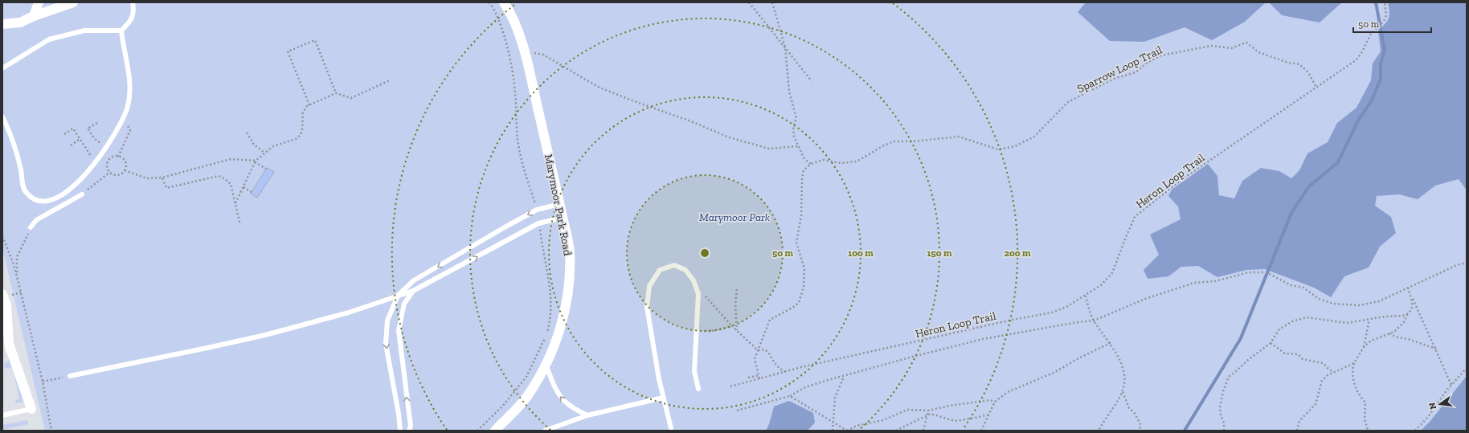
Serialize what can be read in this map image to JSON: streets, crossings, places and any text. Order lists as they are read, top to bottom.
{
  "streets": {
    "street": ["Marymoor Park Road"],
    "path": ["Sparrow Loop Trail", "Heron Loop Trail"]
  },
  "crossings": [
    ["Sparrow Loop Trail", "Heron Loop Trail"]
  ],
  "parks": ["Marymoor Park"],
  "scale_bar": "50 m",
  "north": "left",
  "rings": [
    "50 m",
    "100 m",
    "150 m",
    "200 m"
  ]
}
